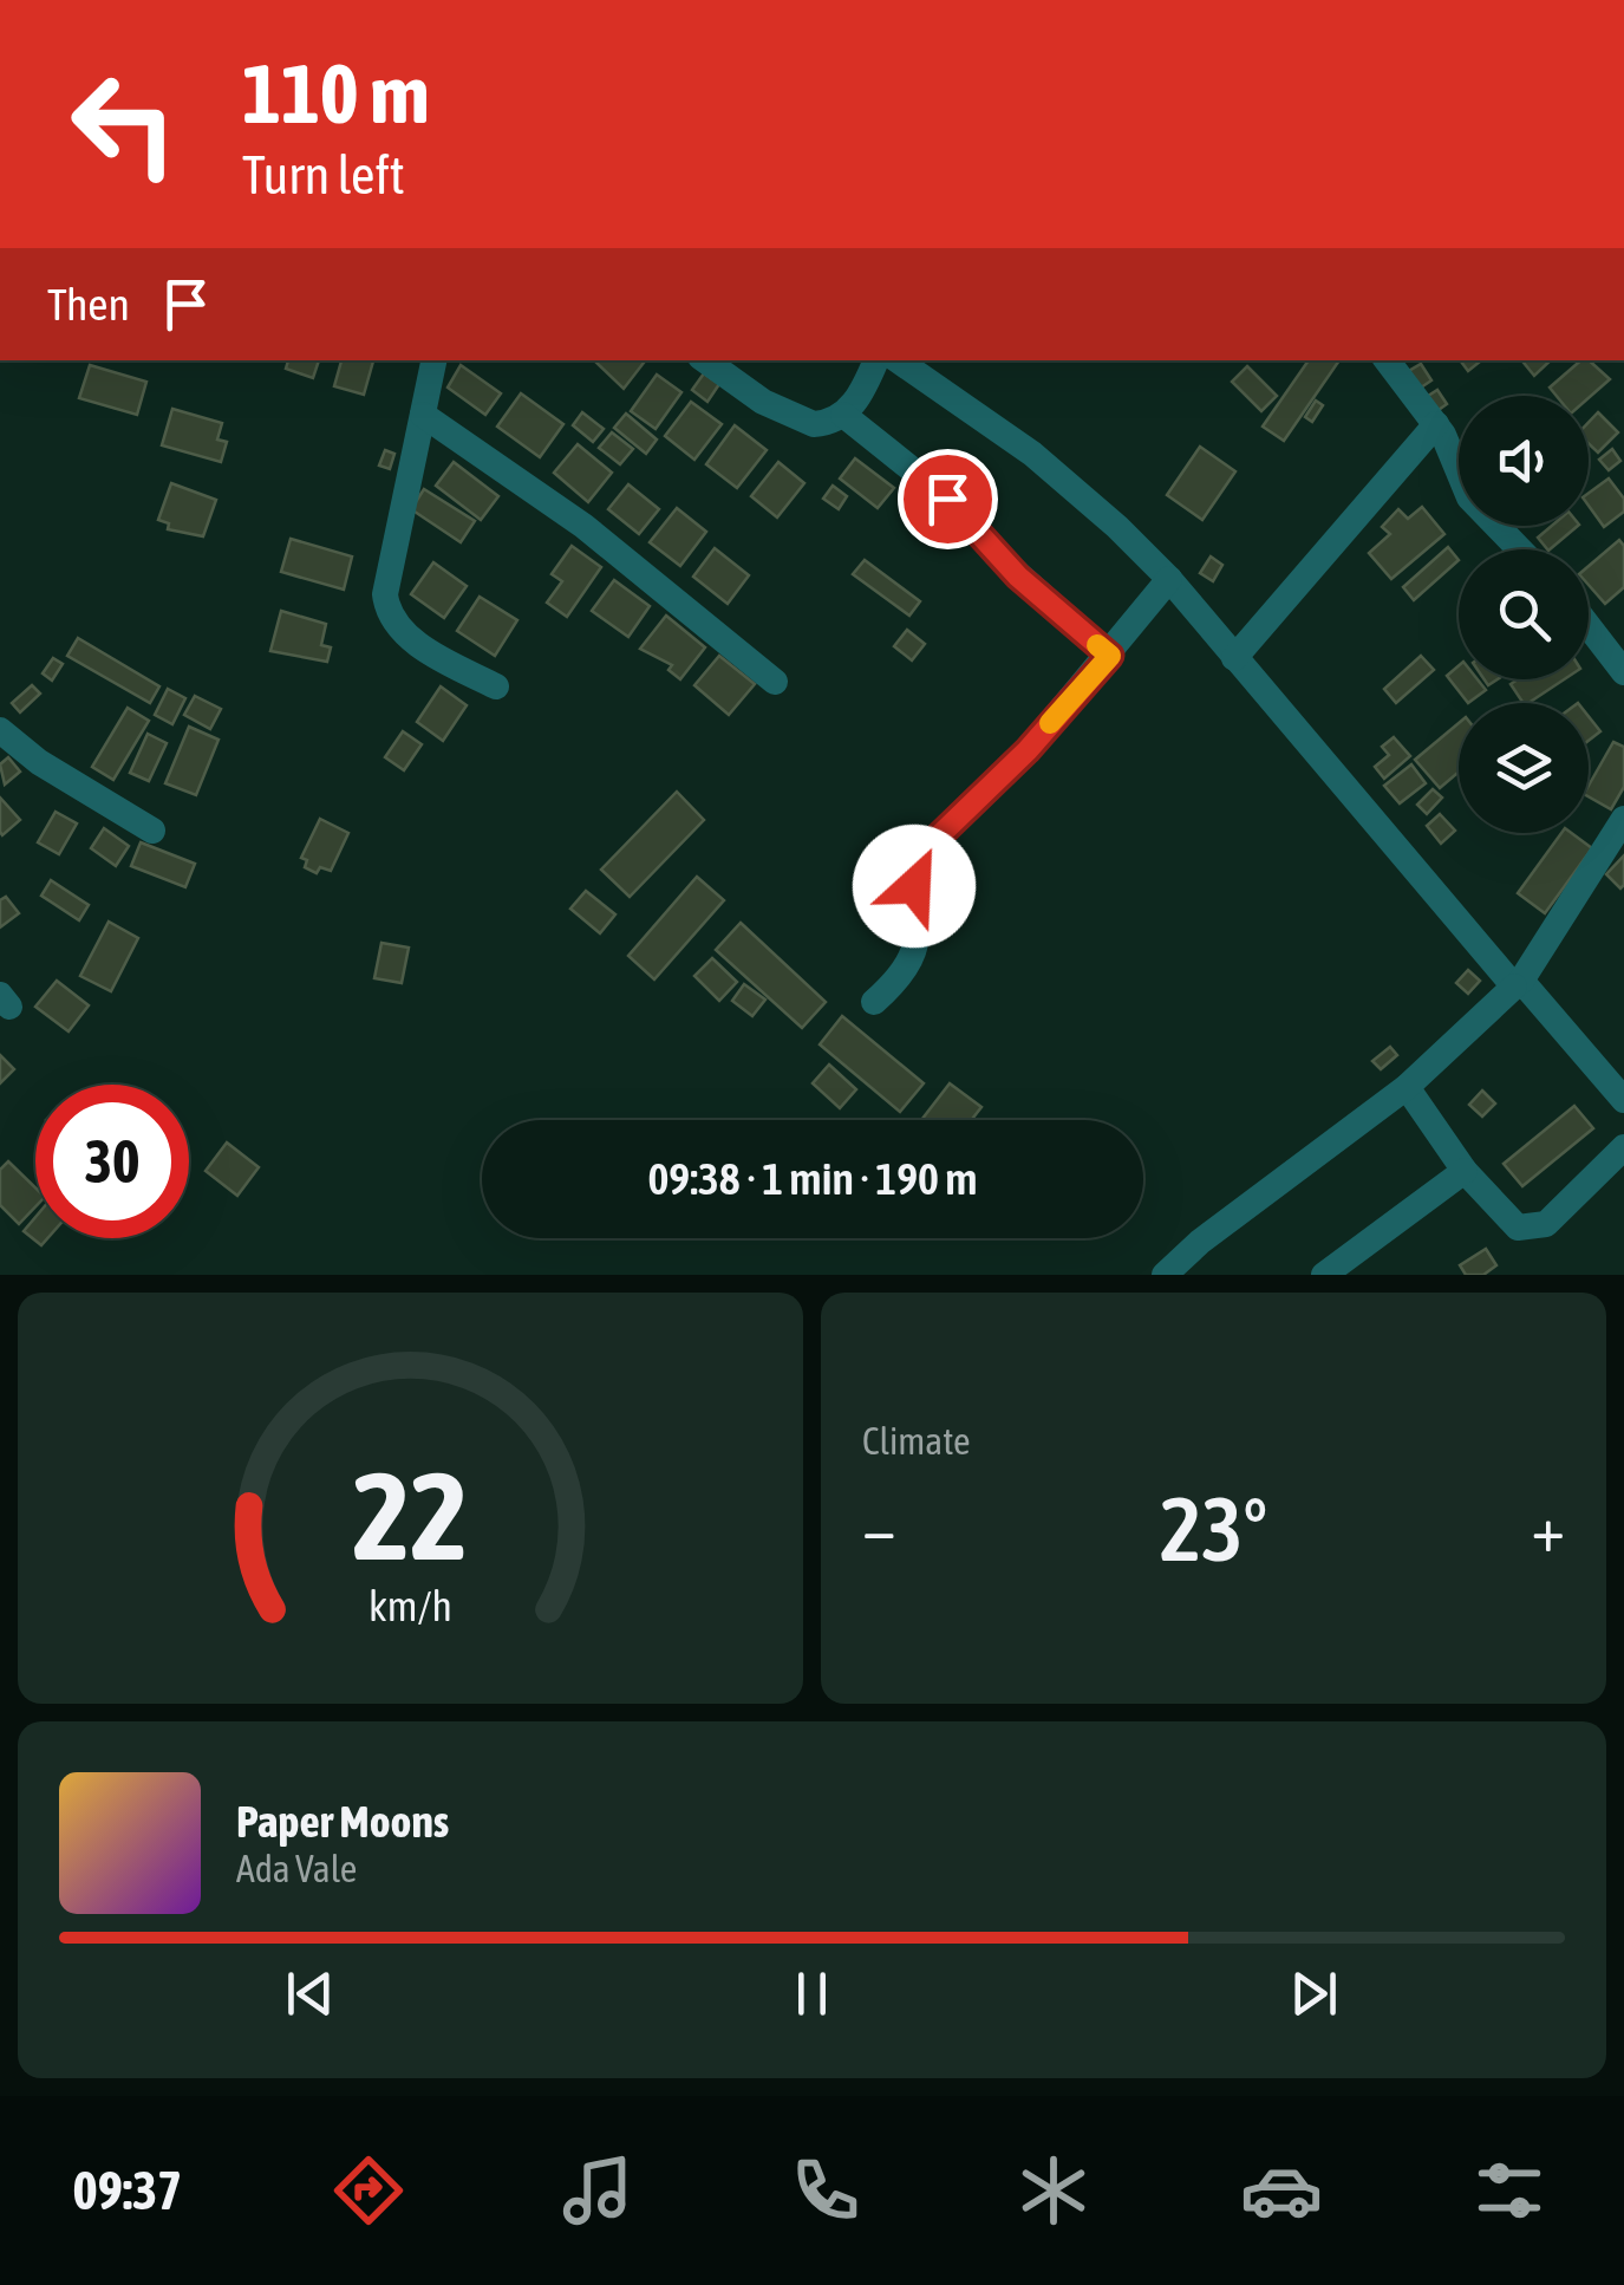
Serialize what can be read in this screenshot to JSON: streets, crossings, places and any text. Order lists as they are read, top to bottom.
{
  "page": {
    "turn": ["110 m", "Turn left"],
    "then": "Then",
    "limit": "30",
    "trip": "09:38 · 1 min · 190 m",
    "tile": "Climate",
    "heat": ["−", "23°", "+"],
    "song": ["Paper Moons", "Ada Vale"],
    "tabs": "09:37",
    "gauge": ["22", "km/h"]
  }
}
